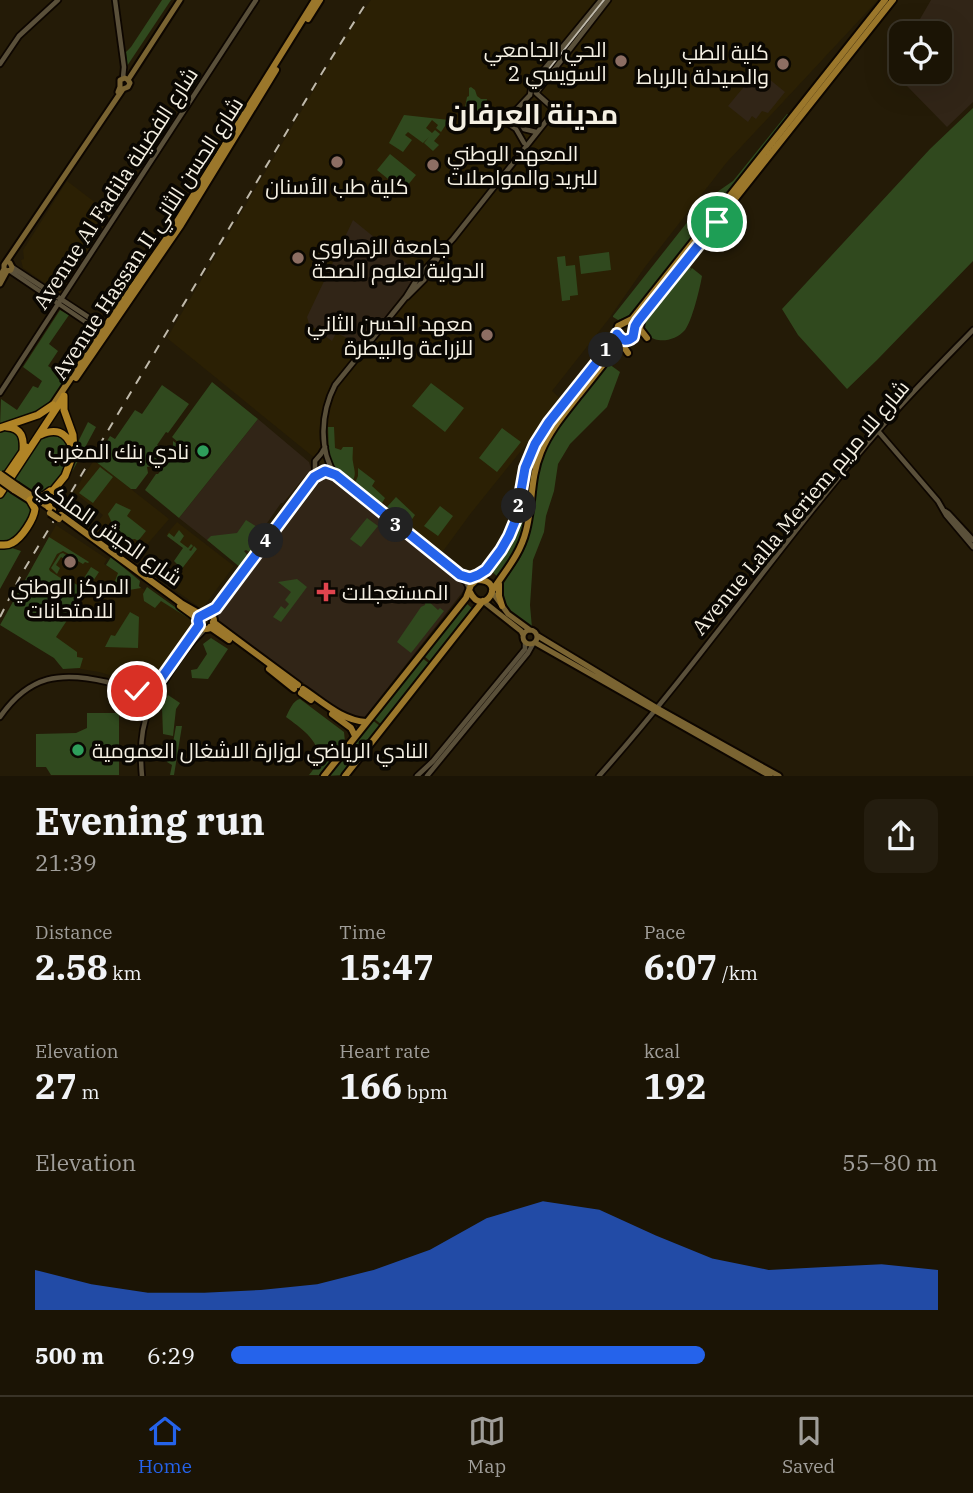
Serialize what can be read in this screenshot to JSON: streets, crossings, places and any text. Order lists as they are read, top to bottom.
{
  "streets": {
    "highway": ["Avenue Hassan II شارع الحسن الثاني"],
    "main road": ["شارع الجيش الملكي"],
    "street": ["Avenue Al Fadila شارع الفضيلة", "Avenue Lalla Meriem شارع للا مريم"]
  },
  "crossings": [
    ["Avenue Hassan II شارع الحسن الثاني", "شارع الجيش الملكي"]
  ],
  "districts": ["مدينة العرفان"],
  "places": {
    "other": [
      "الحي الجامعي السويسي 2",
      "كلية الطب والصيدلة بالرباط",
      "كلية طب الأسنان",
      "المعهد الوطني للبريد والمواصلات",
      "جامعة الزهراوي الدولية لعلوم الصحة",
      "معهد الحسن الثاني للزراعة والبيطرة",
      "نادي بنك المغرب",
      "المركز الوطني للامتحانات",
      "النادي الرياضي لوزارة الاشغال العمومية"
    ],
    "health": ["المستعجلات"]
  },
  "page": {
    "pins": [
      "1",
      "2",
      "3",
      "4"
    ],
    "heading": ["Evening run", "21:39"],
    "stats": [
      ["Distance", "2.58 km"],
      ["Time", "15:47"],
      ["Pace", "6:07 /km"],
      ["Elevation", "27 m"],
      ["Heart rate", "166 bpm"],
      ["kcal", "192"]
    ],
    "chart": ["Elevation", "55–80 m"],
    "list": [
      {
        "name": "500 m",
        "note": "6:29"
      }
    ],
    "tabs": ["Home", "Map", "Saved"]
  }
}
